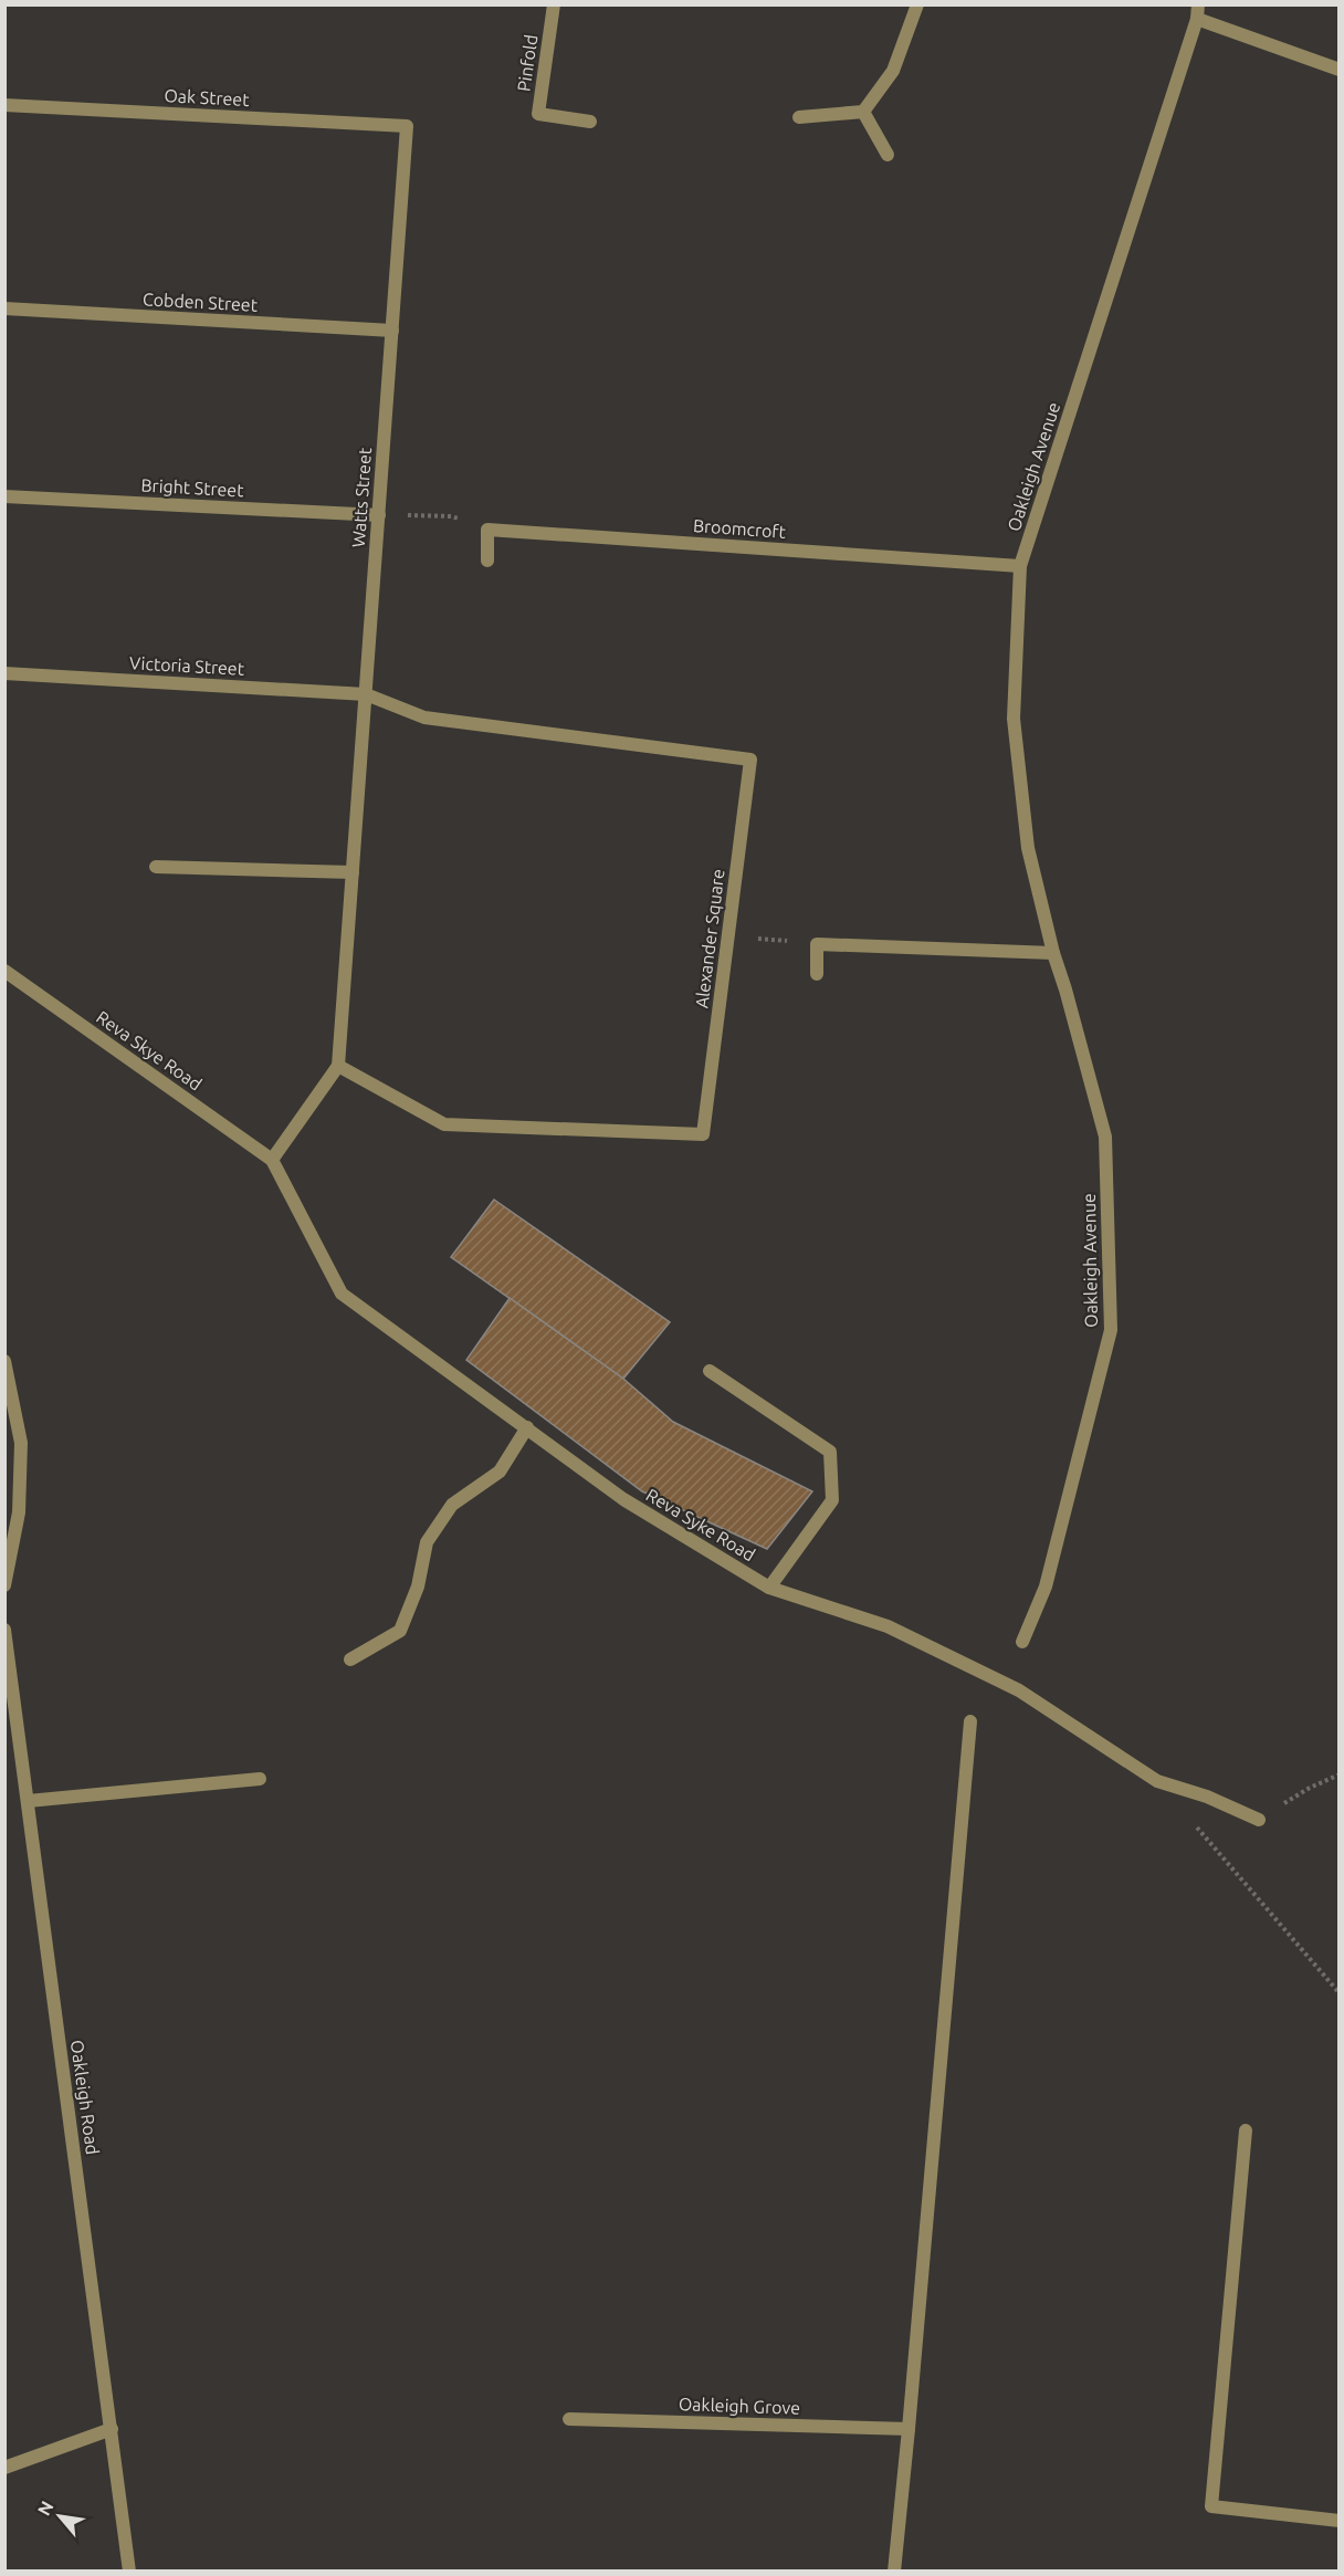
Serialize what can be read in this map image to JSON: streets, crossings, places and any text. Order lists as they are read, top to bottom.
{
  "streets": {
    "street": [
      "Pinfold",
      "Oak Street",
      "Cobden Street",
      "Oakleigh Avenue",
      "Bright Street",
      "Watts Street",
      "Broomcroft",
      "Victoria Street",
      "Alexander Square",
      "Reva Skye Road",
      "Reva Syke Road",
      "Oakleigh Road",
      "Oakleigh Grove"
    ]
  },
  "crossings": [
    ["Oak Street", "Watts Street"],
    ["Cobden Street", "Watts Street"],
    ["Oakleigh Avenue", "Broomcroft"],
    ["Bright Street", "Watts Street"],
    ["Watts Street", "Victoria Street"],
    ["Watts Street", "Alexander Square"],
    ["Victoria Street", "Alexander Square"],
    ["Reva Skye Road", "Reva Syke Road"]
  ],
  "north": "top left"
}
